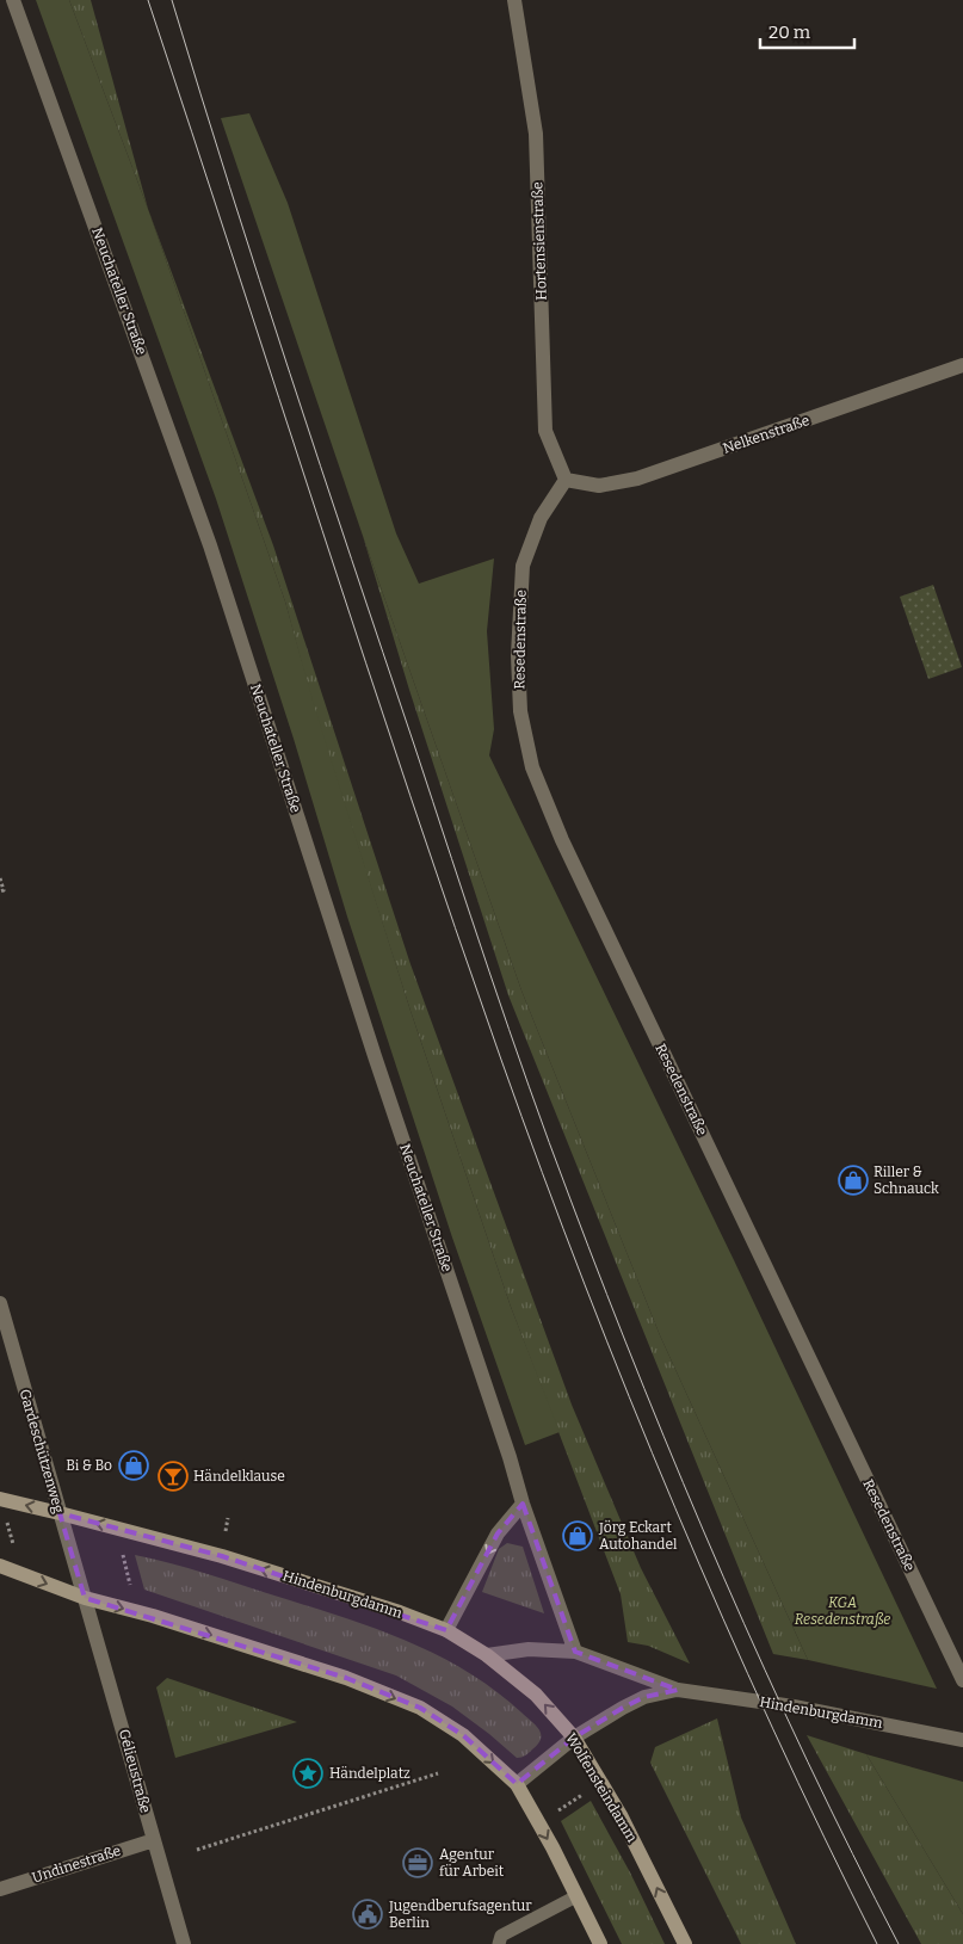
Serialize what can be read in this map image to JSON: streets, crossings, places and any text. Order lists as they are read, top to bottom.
{
  "streets": {
    "main road": ["Hindenburgdamm", "Wolfensteindamm"],
    "street": [
      "Hortensienstraße",
      "Neuchateller Straße",
      "Nelkenstraße",
      "Resedenstraße",
      "Gardeschützenweg",
      "Gélieustraße",
      "Undinestraße"
    ]
  },
  "crossings": [
    ["Hortensienstraße", "Nelkenstraße"],
    ["Hortensienstraße", "Resedenstraße"],
    ["Neuchateller Straße", "Hindenburgdamm"],
    ["Nelkenstraße", "Resedenstraße"],
    ["Gardeschützenweg", "Hindenburgdamm"],
    ["Gardeschützenweg", "Gélieustraße"],
    ["Hindenburgdamm", "Wolfensteindamm"],
    ["Gélieustraße", "Undinestraße"]
  ],
  "parks": ["KGA Resedenstraße"],
  "places": {
    "shop": ["Riller & Schnauck", "Bi & Bo", "Jörg Eckart Autohandel"],
    "bar": ["Händelklause"],
    "place": ["Händelplatz"],
    "office": ["Agentur für Arbeit"],
    "public building": ["Jugendberufsagentur Berlin"]
  },
  "scale_bar": "20 m"
}
